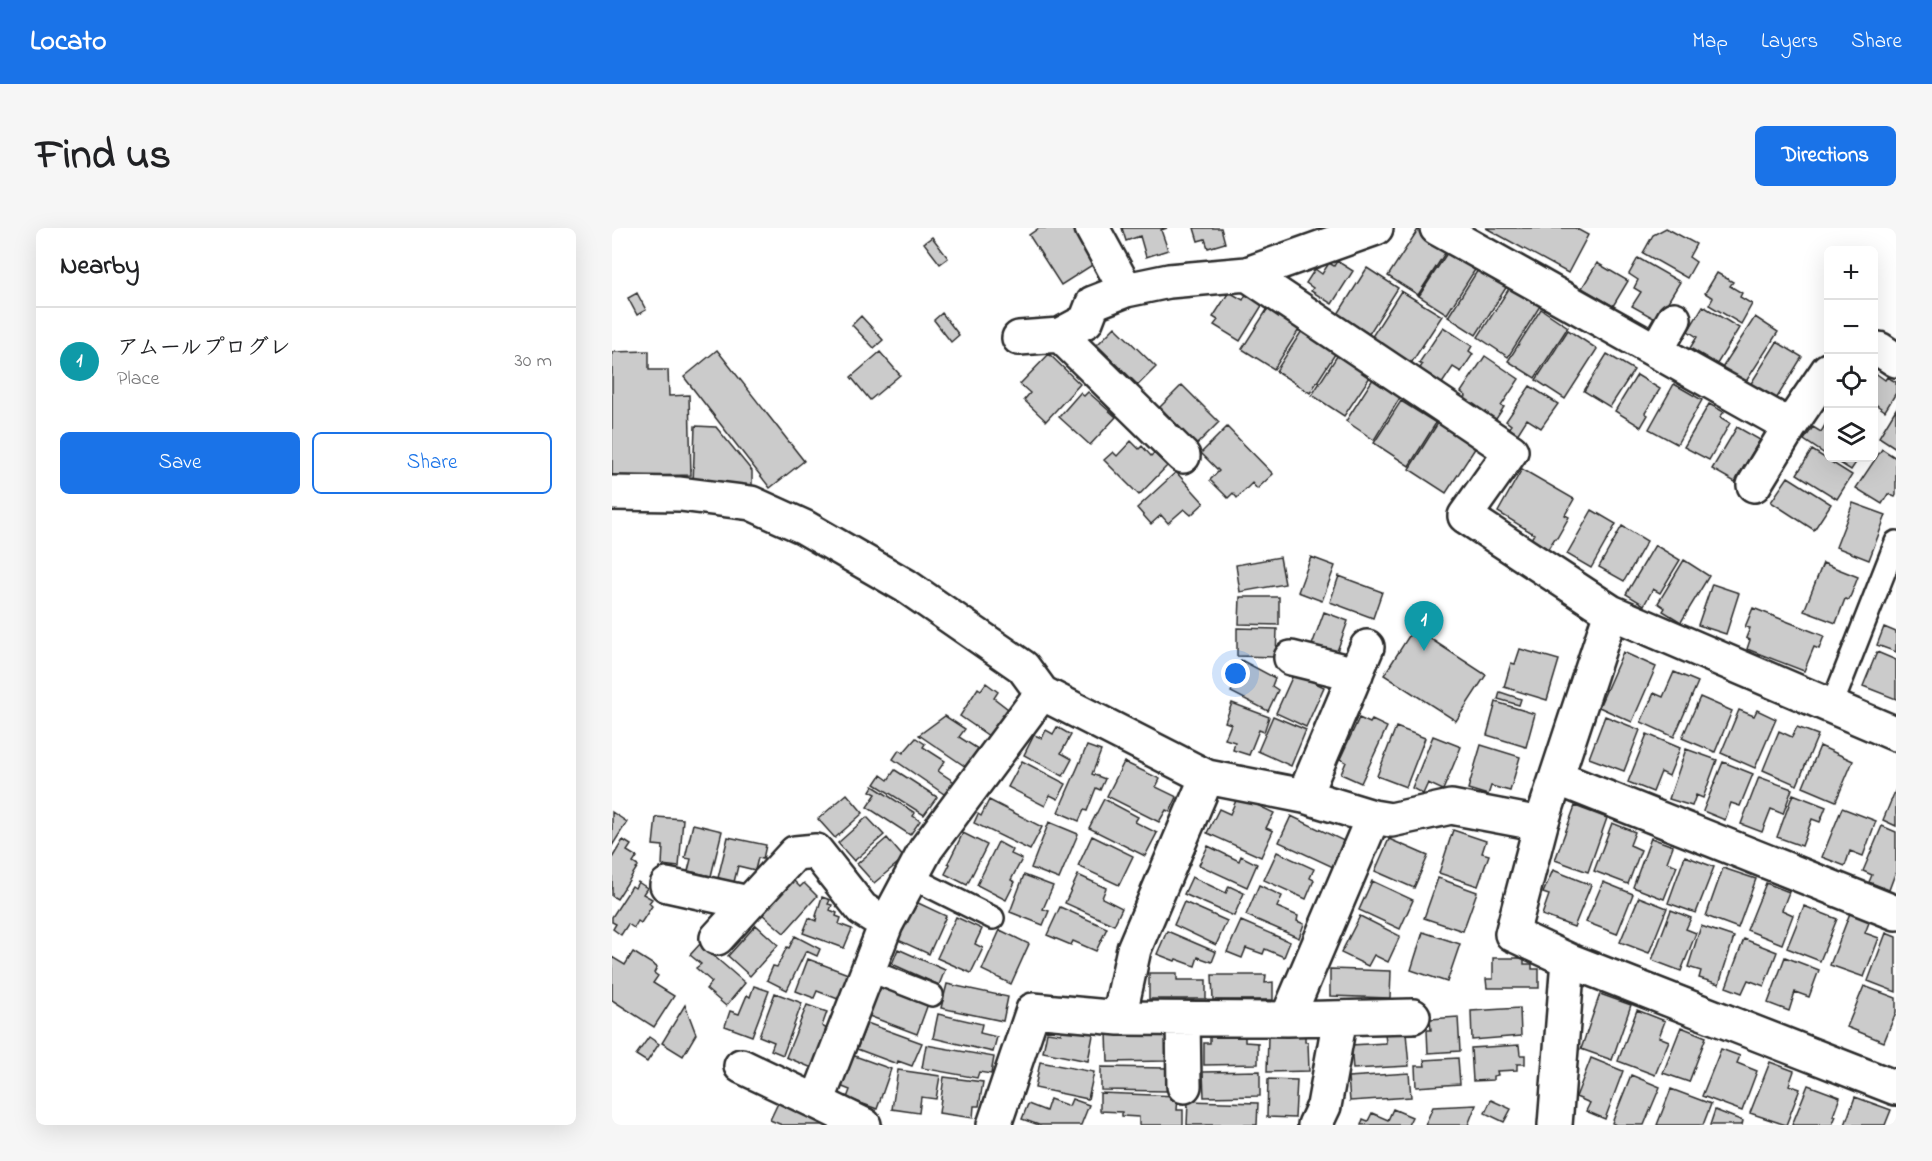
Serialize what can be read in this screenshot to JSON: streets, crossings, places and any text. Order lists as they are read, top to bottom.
{
  "page": {
    "header": "Locato",
    "nav": ["Map", "Layers", "Share"],
    "title": "Find us",
    "buttons": [
      "Directions",
      ["Save", "Share"]
    ],
    "heading": "Nearby",
    "map_buttons": ["+", "−"],
    "list": [
      {
        "mark": "1",
        "name": "アムールプログレ",
        "note": "Place",
        "value": "30 m"
      }
    ],
    "pins": "1"
  }
}
